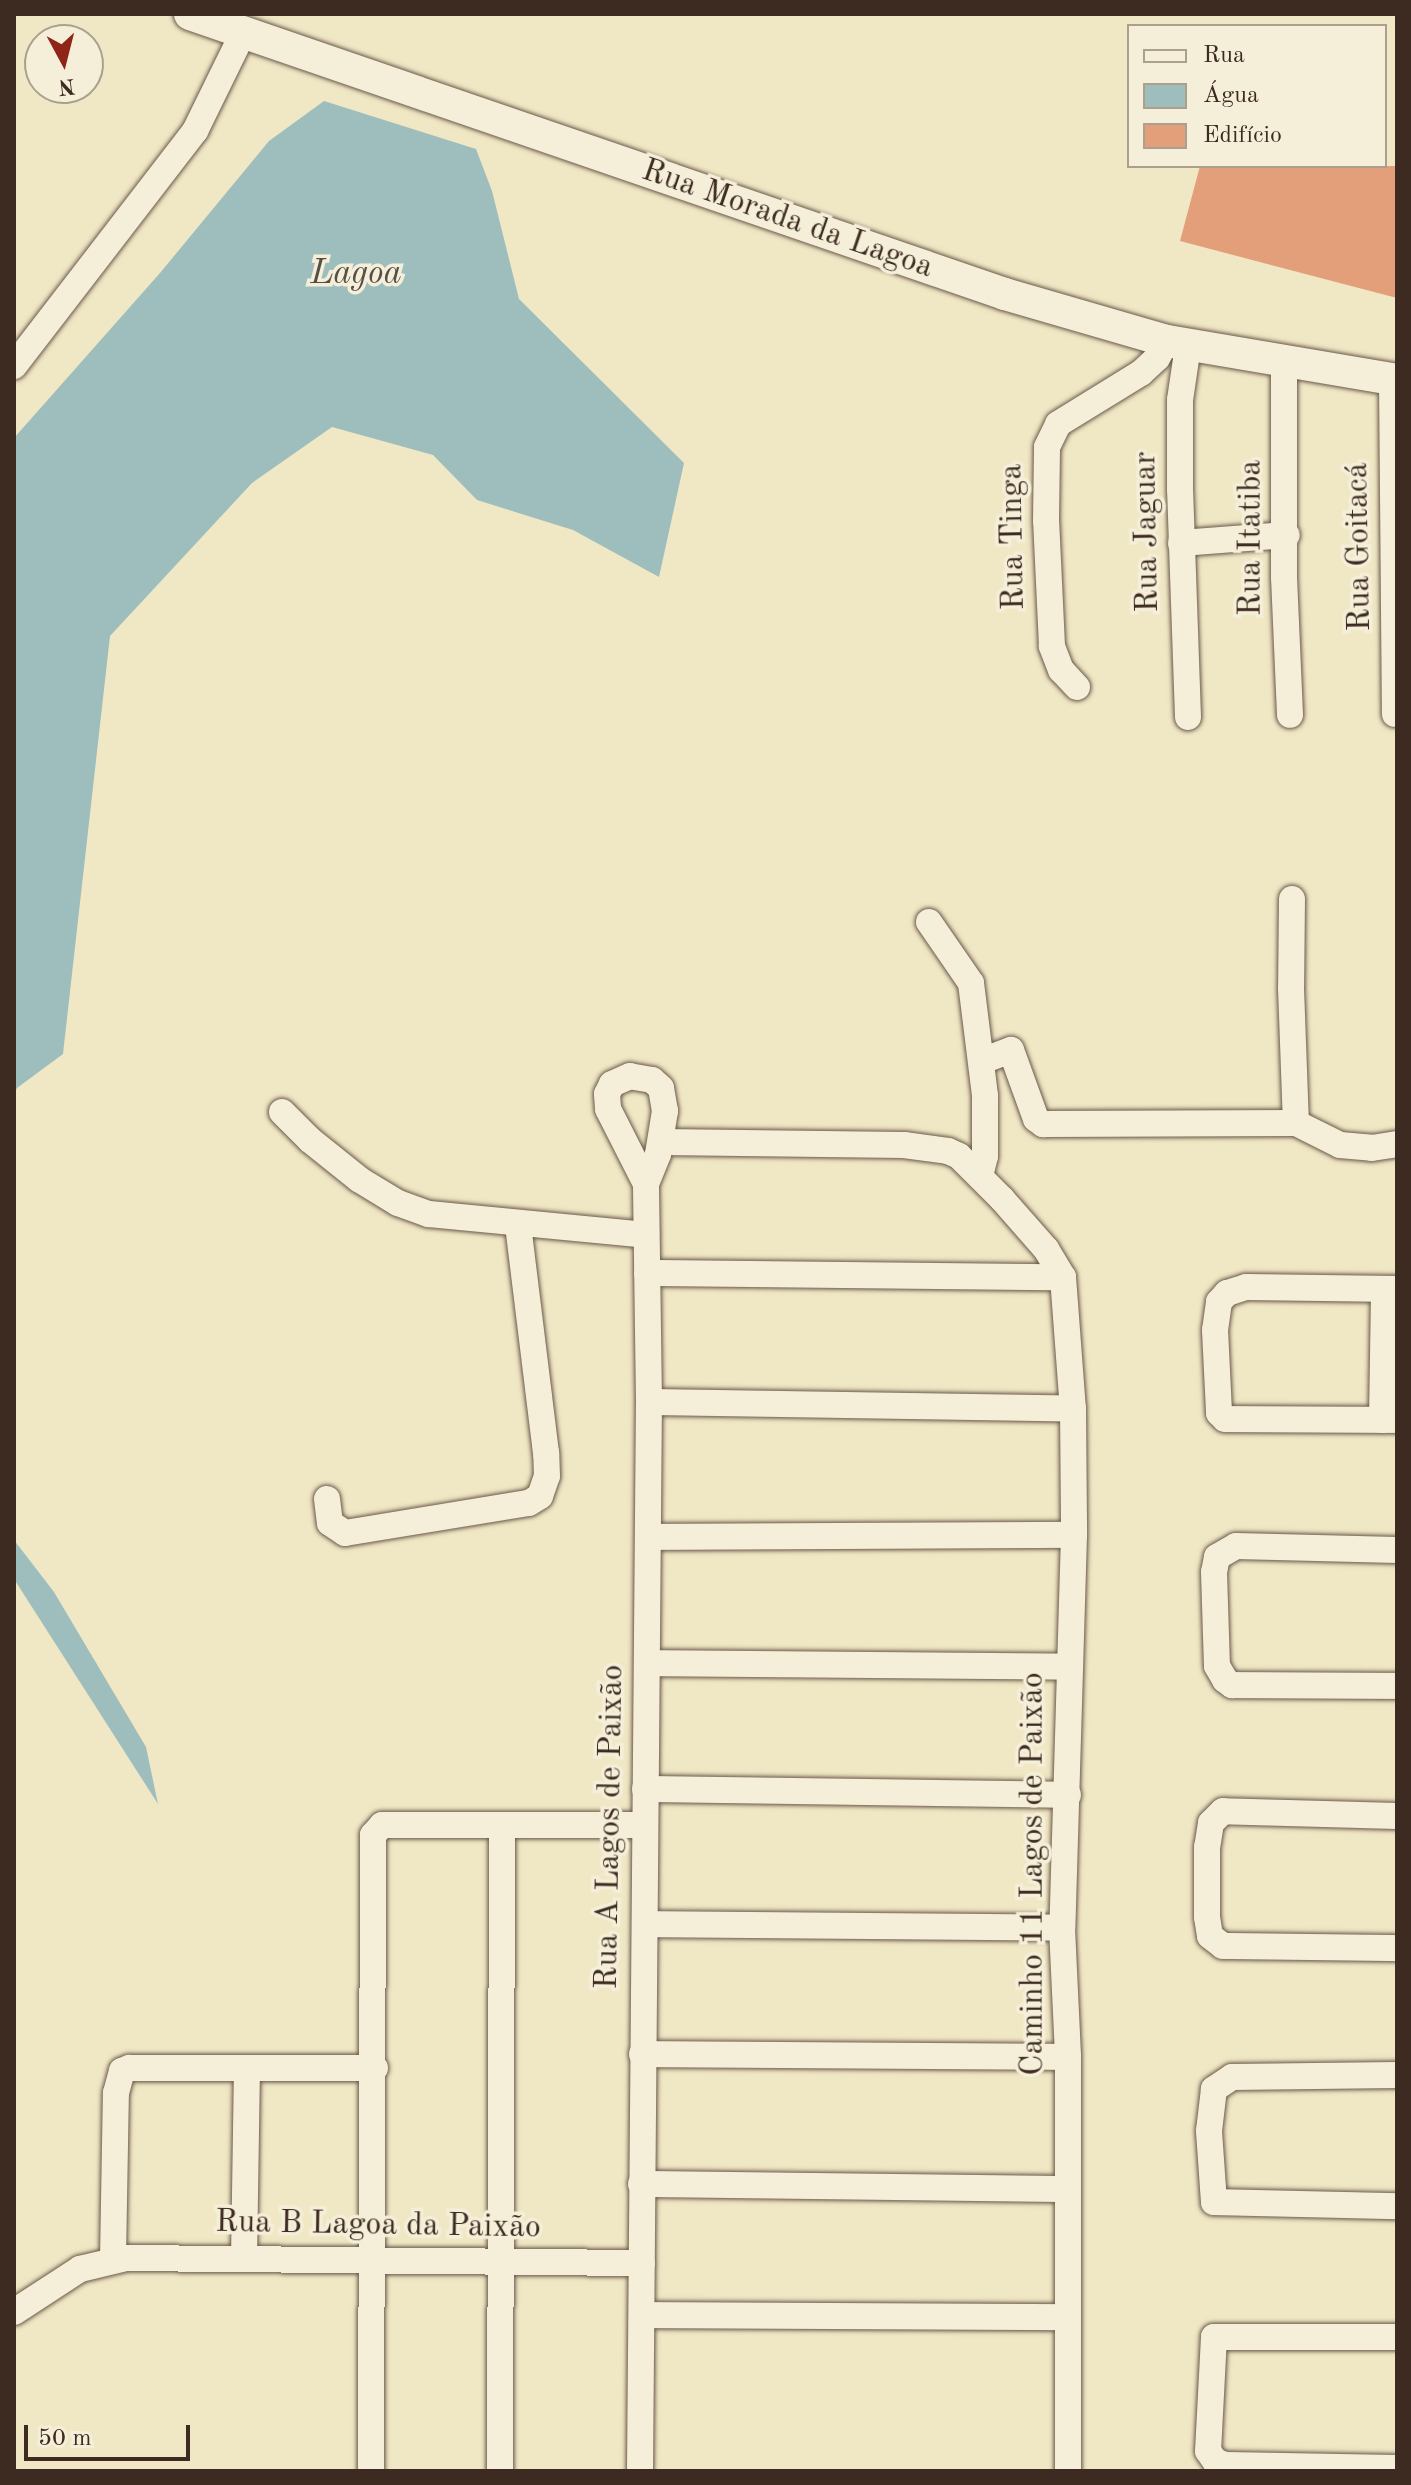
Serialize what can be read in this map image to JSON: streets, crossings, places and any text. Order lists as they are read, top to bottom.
{
  "streets": {
    "street": [
      "Rua Morada da Lagoa",
      "Rua Jaguar",
      "Rua Tinga",
      "Rua Itatiba",
      "Rua Goitacá",
      "Rua A Lagos de Paixão",
      "Caminho 11 Lagos de Paixão",
      "Rua B Lagoa da Paixão"
    ]
  },
  "crossings": [
    ["Rua Morada da Lagoa", "Rua Jaguar"],
    ["Rua Morada da Lagoa", "Rua Tinga"],
    ["Rua Morada da Lagoa", "Rua Itatiba"],
    ["Rua Morada da Lagoa", "Rua Goitacá"],
    ["Rua Jaguar", "Rua Tinga"],
    ["Rua A Lagos de Paixão", "Rua B Lagoa da Paixão"]
  ],
  "water": ["Lagoa"],
  "legend": ["Rua", "Água", "Edifício"],
  "scale_bar": "50 m",
  "north": "bottom"
}
